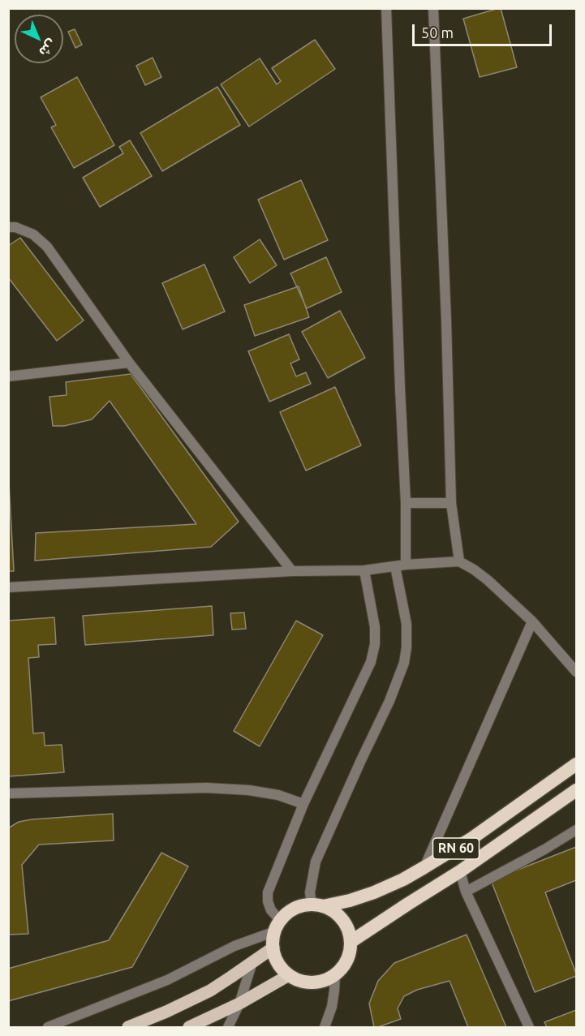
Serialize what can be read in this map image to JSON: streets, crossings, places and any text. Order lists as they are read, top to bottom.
{
  "streets": {
    "highway": ["RN 60"]
  },
  "scale_bar": "50 m",
  "north": "bottom right"
}
